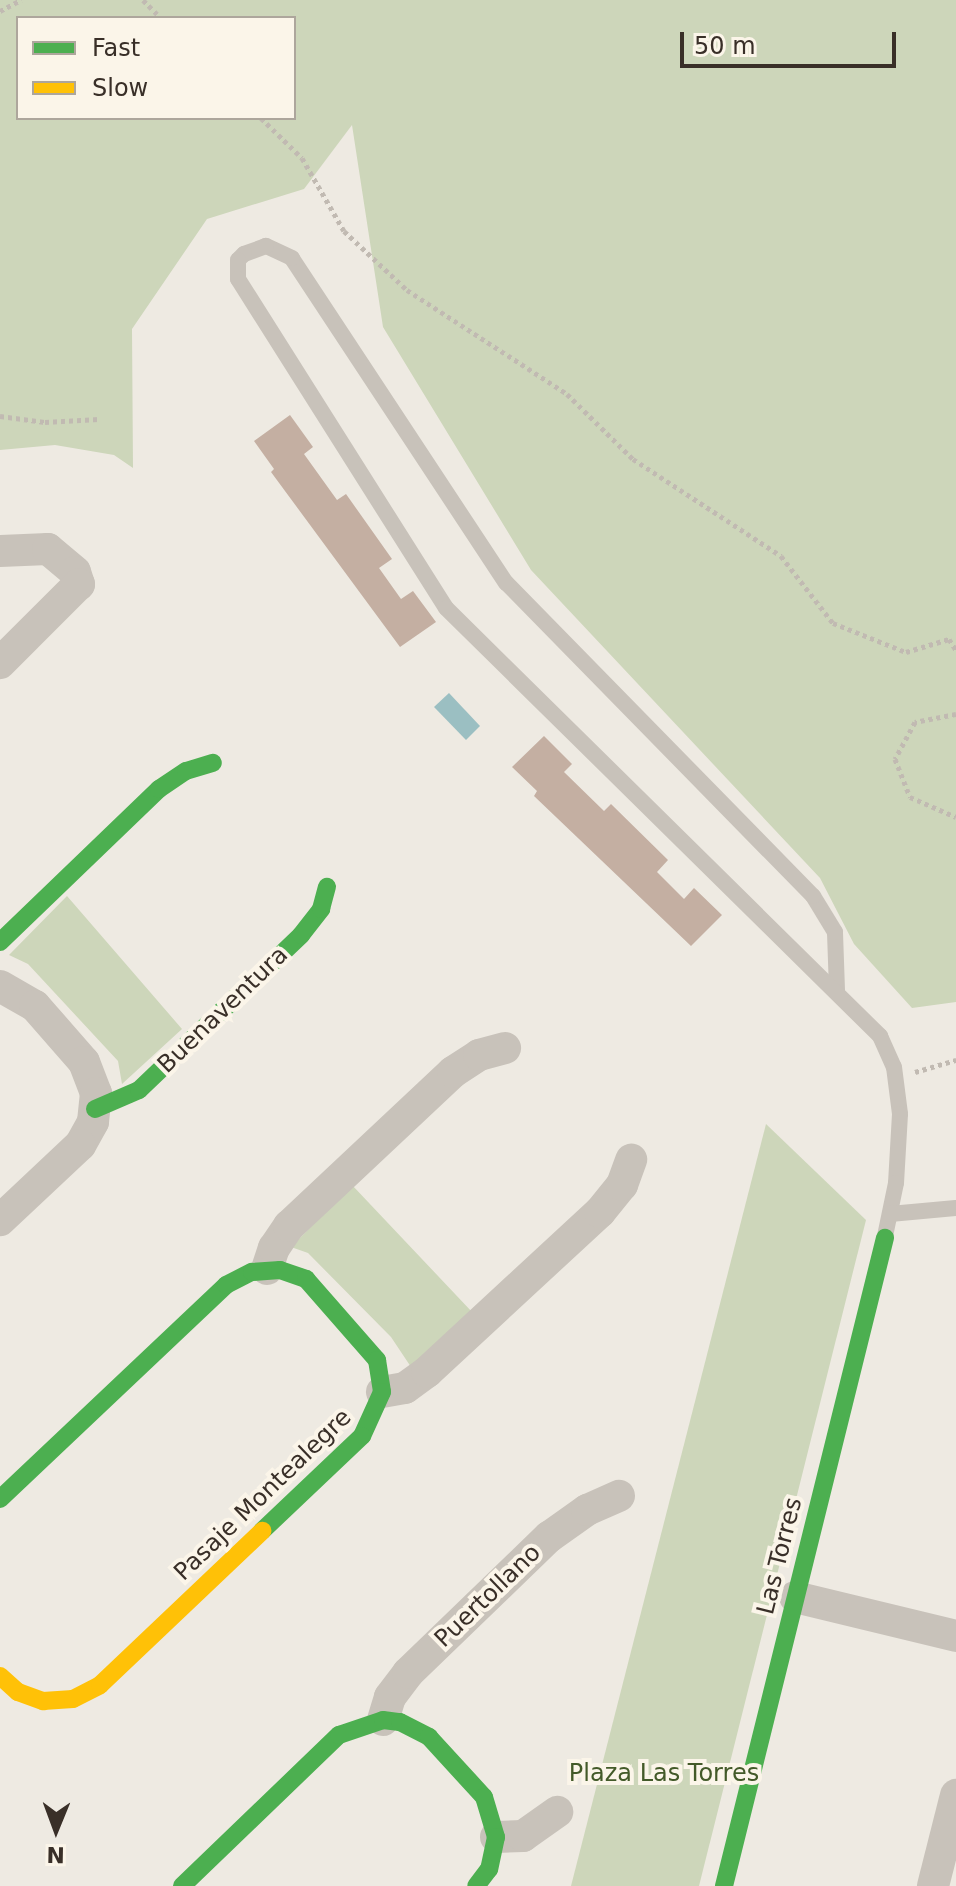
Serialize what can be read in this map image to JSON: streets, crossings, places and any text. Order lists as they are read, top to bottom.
{
  "streets": {
    "street": [
      "Buenaventura",
      "Pasaje Montealegre",
      "Las Torres",
      "Puertollano"
    ]
  },
  "parks": ["Plaza Las Torres"],
  "legend": ["Fast", "Slow"],
  "scale_bar": "50 m",
  "north": "bottom"
}
